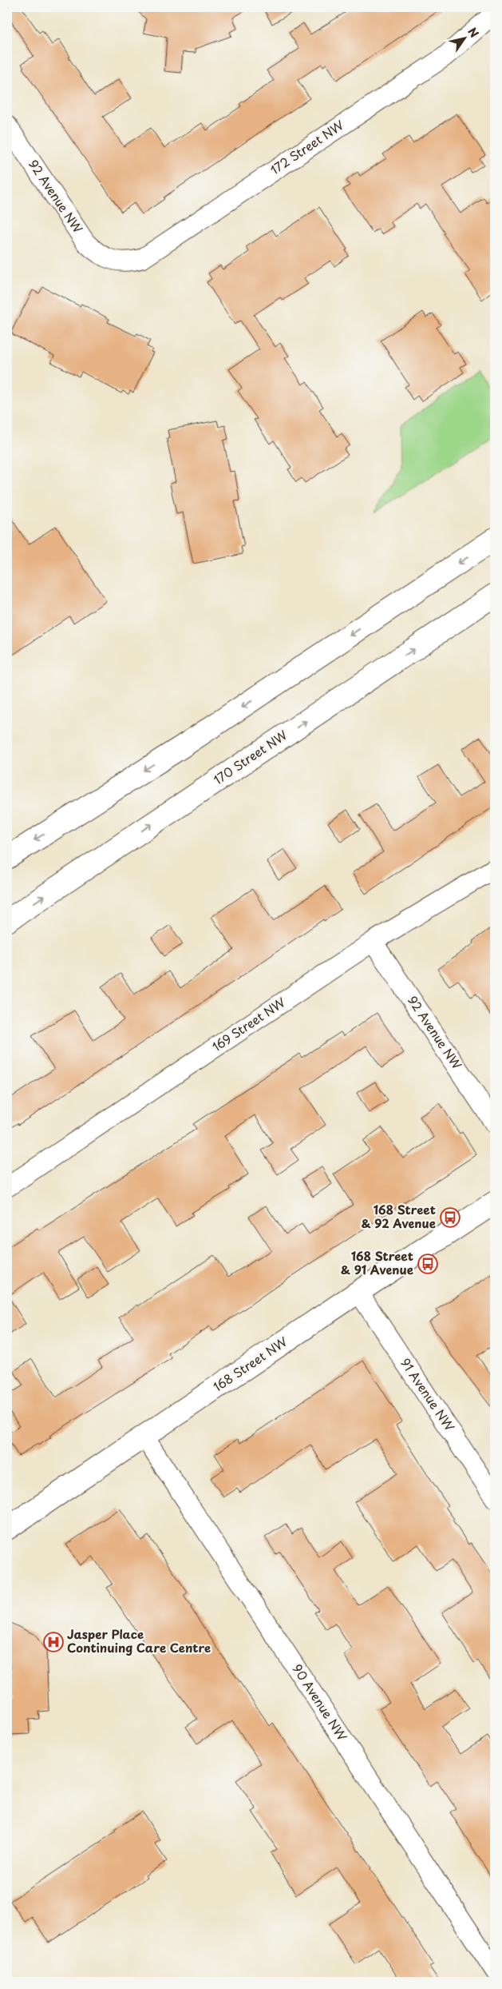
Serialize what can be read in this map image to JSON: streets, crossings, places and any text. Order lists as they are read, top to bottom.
{
  "streets": {
    "main road": ["170 Street NW", "168 Street NW"],
    "street": [
      "172 Street NW",
      "92 Avenue NW",
      "169 Street NW",
      "91 Avenue NW",
      "90 Avenue NW"
    ]
  },
  "crossings": [
    ["172 Street NW", "92 Avenue NW"],
    ["92 Avenue NW", "169 Street NW"],
    ["168 Street NW", "91 Avenue NW"],
    ["168 Street NW", "90 Avenue NW"]
  ],
  "places": {
    "bus stop": ["168 Street & 92 Avenue", "168 Street & 91 Avenue"],
    "hospital": ["Jasper Place Continuing Care Centre"]
  },
  "north": "top right"
}
